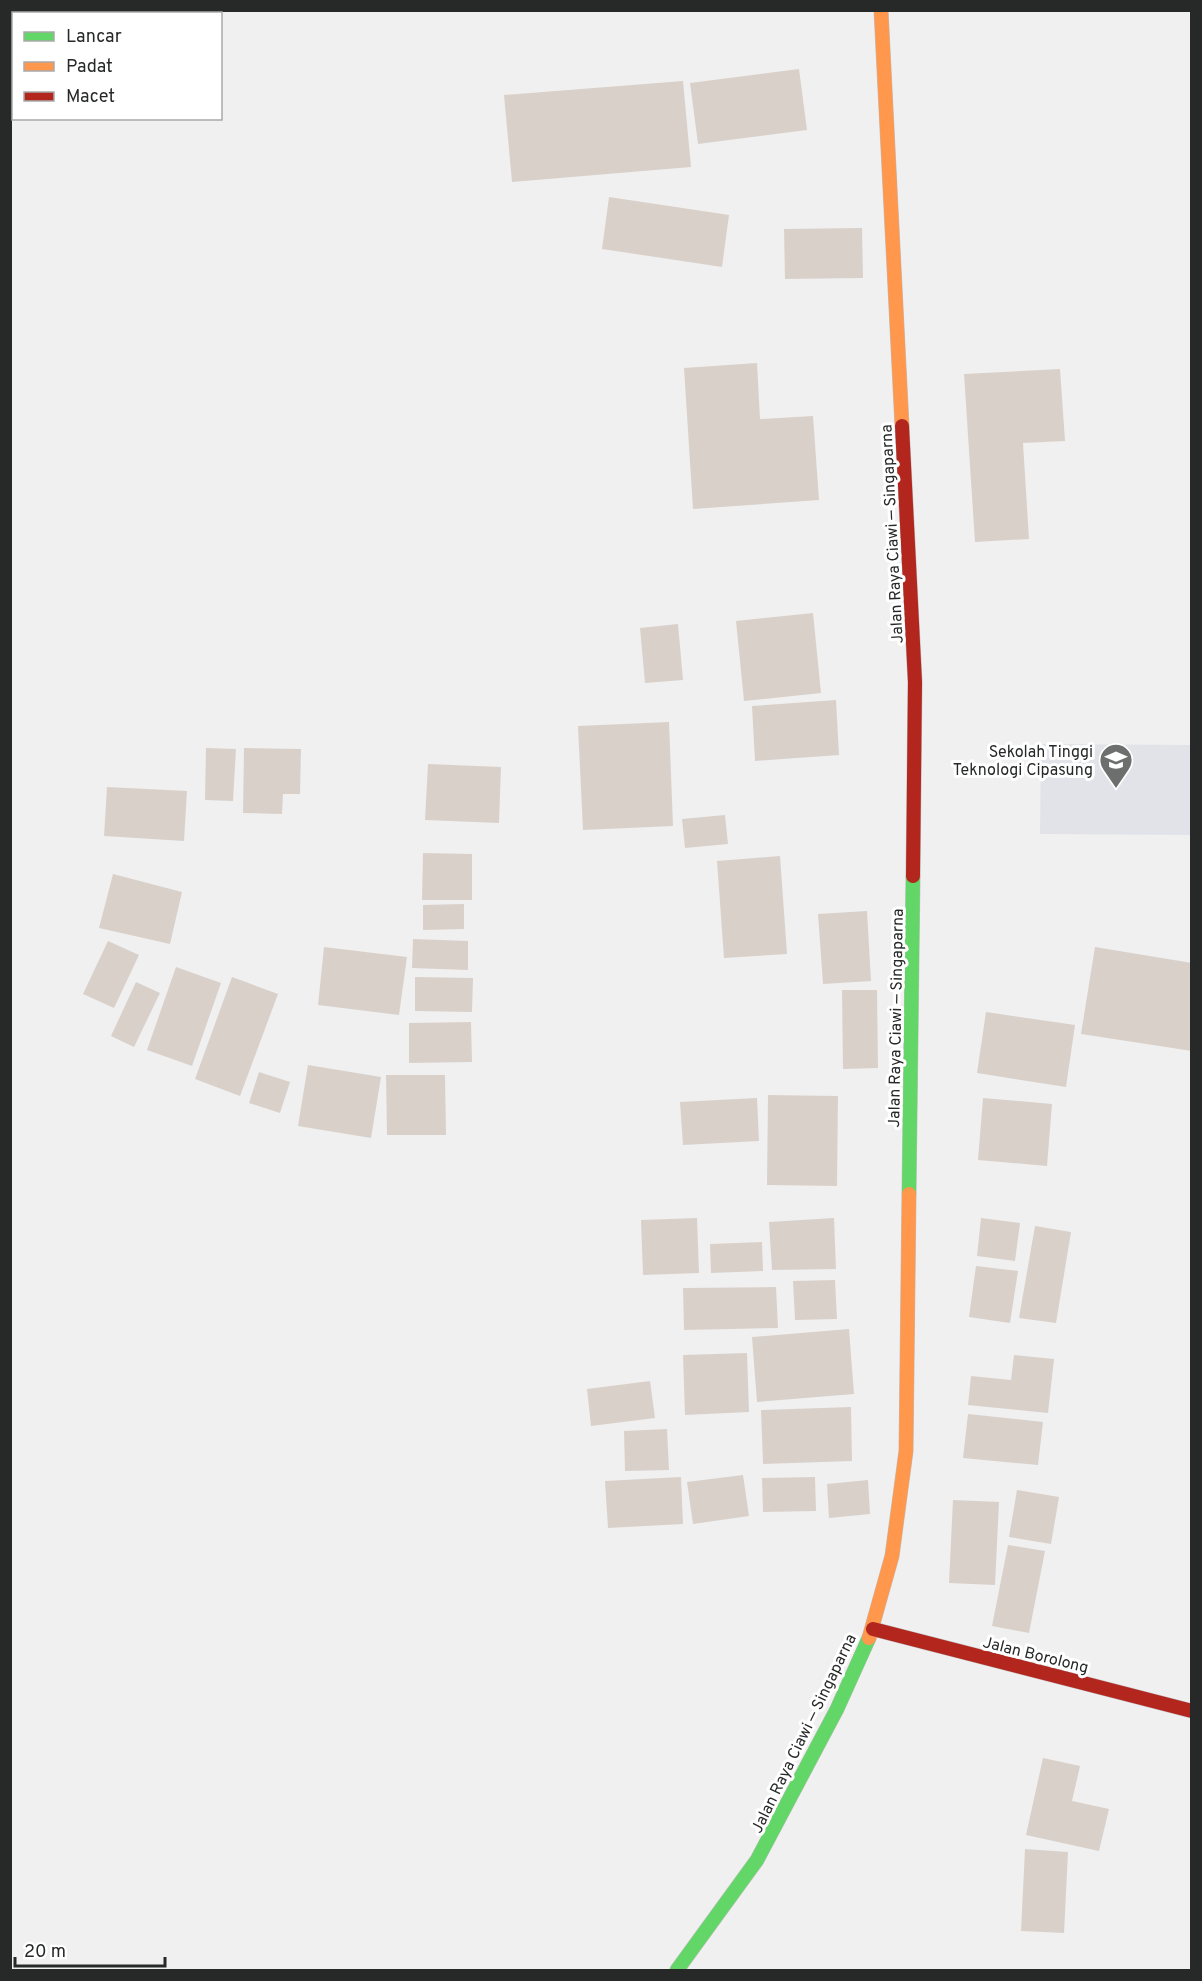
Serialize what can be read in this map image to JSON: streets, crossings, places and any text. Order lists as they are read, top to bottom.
{
  "streets": {
    "main road": ["Jalan Raya Ciawi — Singaparna", "Jalan Borolong"]
  },
  "crossings": [
    ["Jalan Raya Ciawi — Singaparna", "Jalan Borolong"]
  ],
  "places": {
    "school or university": ["Sekolah Tinggi Teknologi Cipasung"]
  },
  "legend": ["Lancar", "Padat", "Macet"],
  "scale_bar": "20 m"
}
